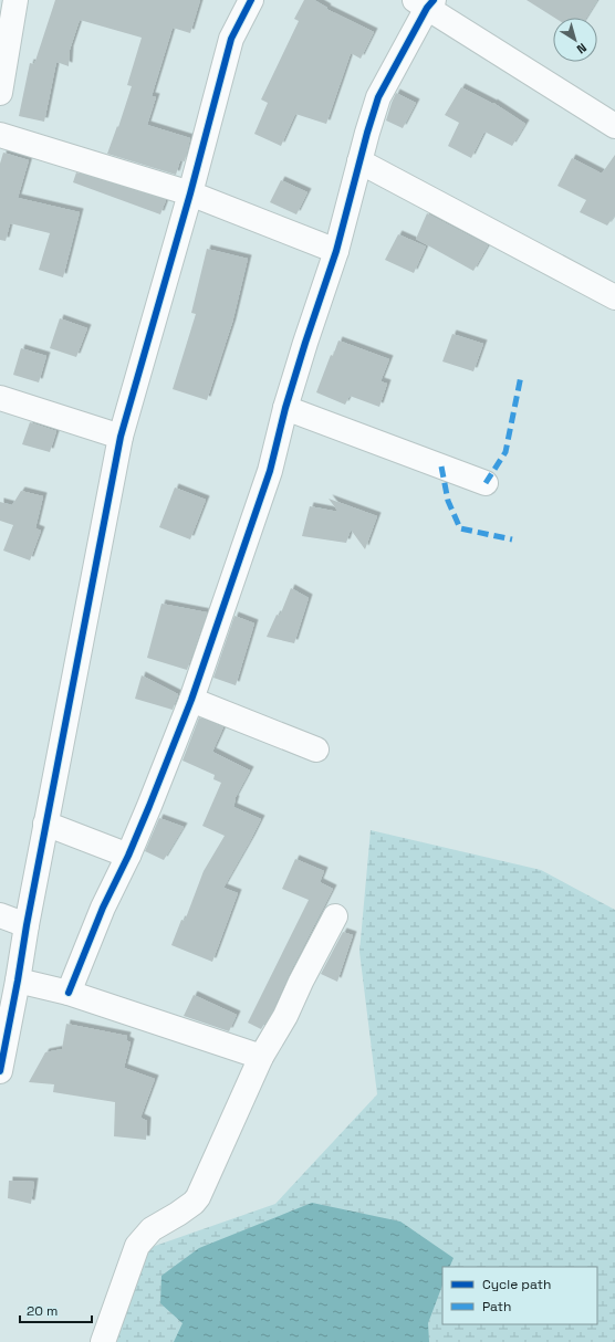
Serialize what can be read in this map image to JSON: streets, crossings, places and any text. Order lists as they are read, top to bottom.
{
  "legend": ["Cycle path", "Path"],
  "scale_bar": "20 m",
  "north": "bottom right"
}
